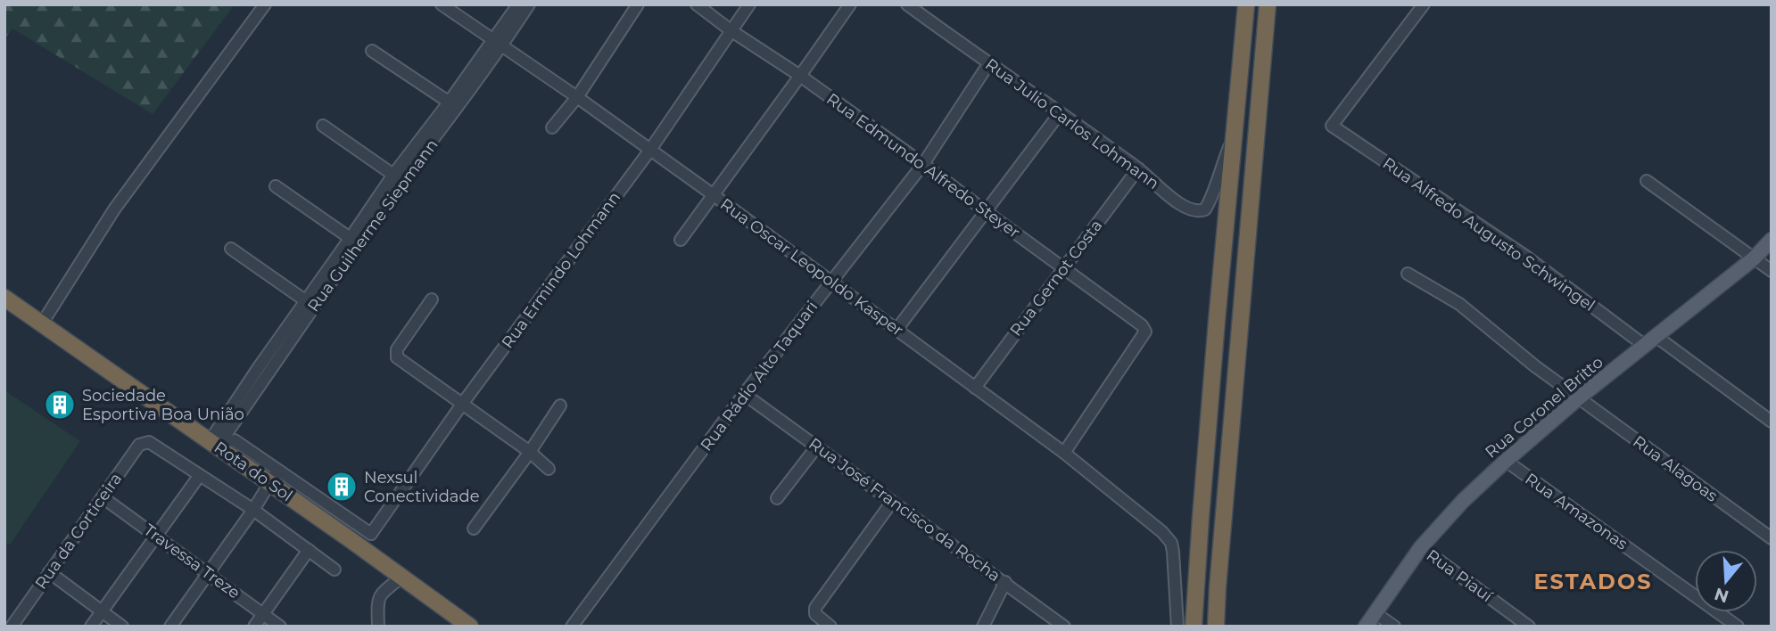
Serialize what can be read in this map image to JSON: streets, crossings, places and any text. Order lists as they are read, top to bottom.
{
  "streets": {
    "highway": ["Rota do Sol"],
    "main road": ["Rua Coronel Britto"],
    "street": [
      "Rua Julio Carlos Lohmann",
      "Rua Edmundo Alfredo Steyer",
      "Rua Guilherme Siepmann",
      "Rua Alfredo Augusto Schwingel",
      "Rua Oscar Leopoldo Kasper",
      "Rua Ermindo Lohmann",
      "Rua Gernot Costa",
      "Rua Rádio Alto Taquari",
      "Rua Alagoas",
      "Rua José Francisco da Rocha",
      "Rua Amazonas",
      "Rua da Corticeira",
      "Travessa Treze",
      "Rua Piauí"
    ]
  },
  "crossings": [
    ["Rua Julio Carlos Lohmann", "Rua Gernot Costa"],
    ["Rua Julio Carlos Lohmann", "Rua Rádio Alto Taquari"],
    ["Rua Edmundo Alfredo Steyer", "Rua Oscar Leopoldo Kasper"],
    ["Rua Edmundo Alfredo Steyer", "Rua Ermindo Lohmann"],
    ["Rua Edmundo Alfredo Steyer", "Rua Gernot Costa"],
    ["Rua Edmundo Alfredo Steyer", "Rua Rádio Alto Taquari"],
    ["Rua Guilherme Siepmann", "Rua Oscar Leopoldo Kasper"],
    ["Rua Guilherme Siepmann", "Rota do Sol"],
    ["Rua Alfredo Augusto Schwingel", "Rua Coronel Britto"],
    ["Rua Oscar Leopoldo Kasper", "Rua Ermindo Lohmann"],
    ["Rua Oscar Leopoldo Kasper", "Rua Gernot Costa"],
    ["Rua Oscar Leopoldo Kasper", "Rua Rádio Alto Taquari"],
    ["Rua Rádio Alto Taquari", "Rua José Francisco da Rocha"],
    ["Rua Coronel Britto", "Rua Alagoas"],
    ["Rua Coronel Britto", "Rua Amazonas"],
    ["Rua Coronel Britto", "Rua Piauí"],
    ["Rua da Corticeira", "Travessa Treze"]
  ],
  "districts": ["ESTADOS"],
  "places": {
    "building": ["Sociedade Esportiva Boa União", "Nexsul Conectividade"]
  },
  "north": "bottom"
}
